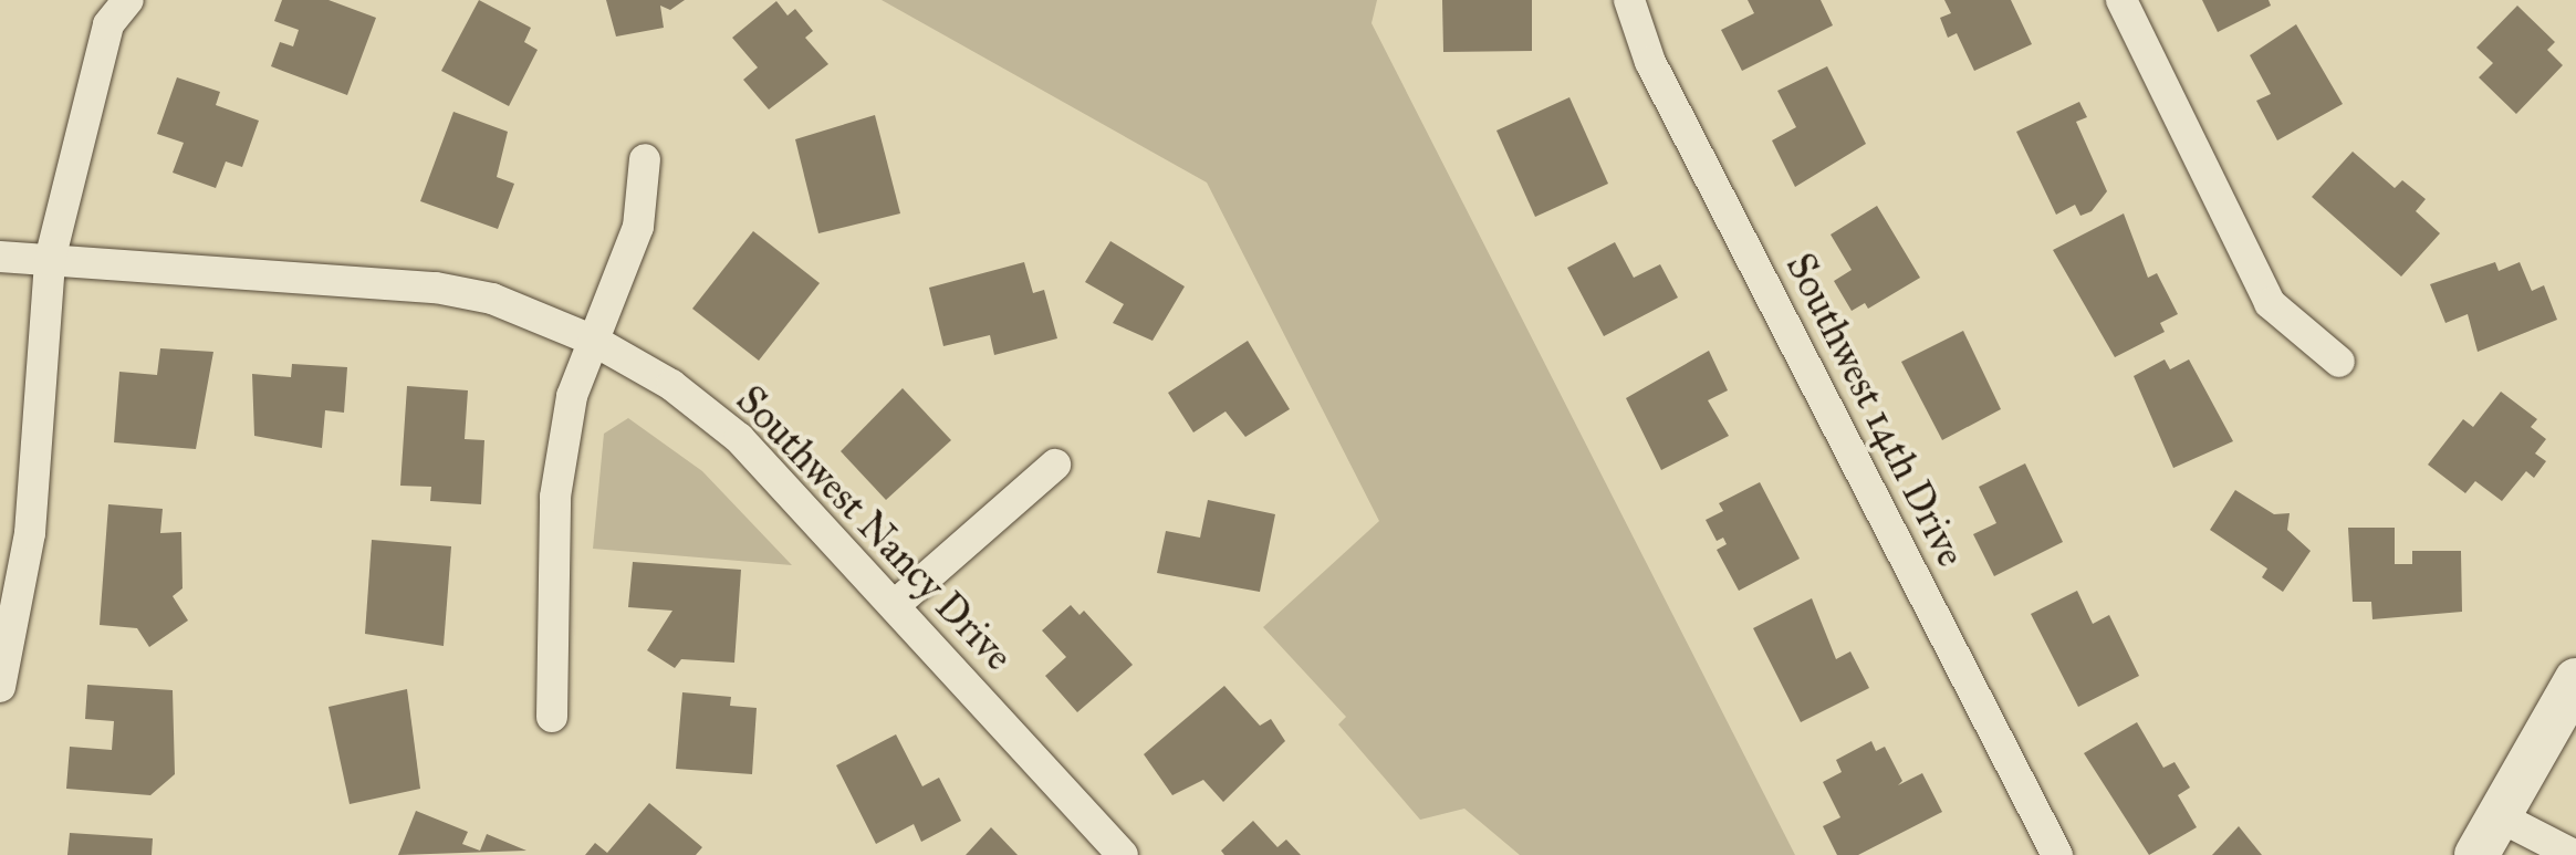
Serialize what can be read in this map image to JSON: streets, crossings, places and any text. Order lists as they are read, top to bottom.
{
  "streets": {
    "street": ["Southwest 14th Drive", "Southwest Nancy Drive"]
  }
}
